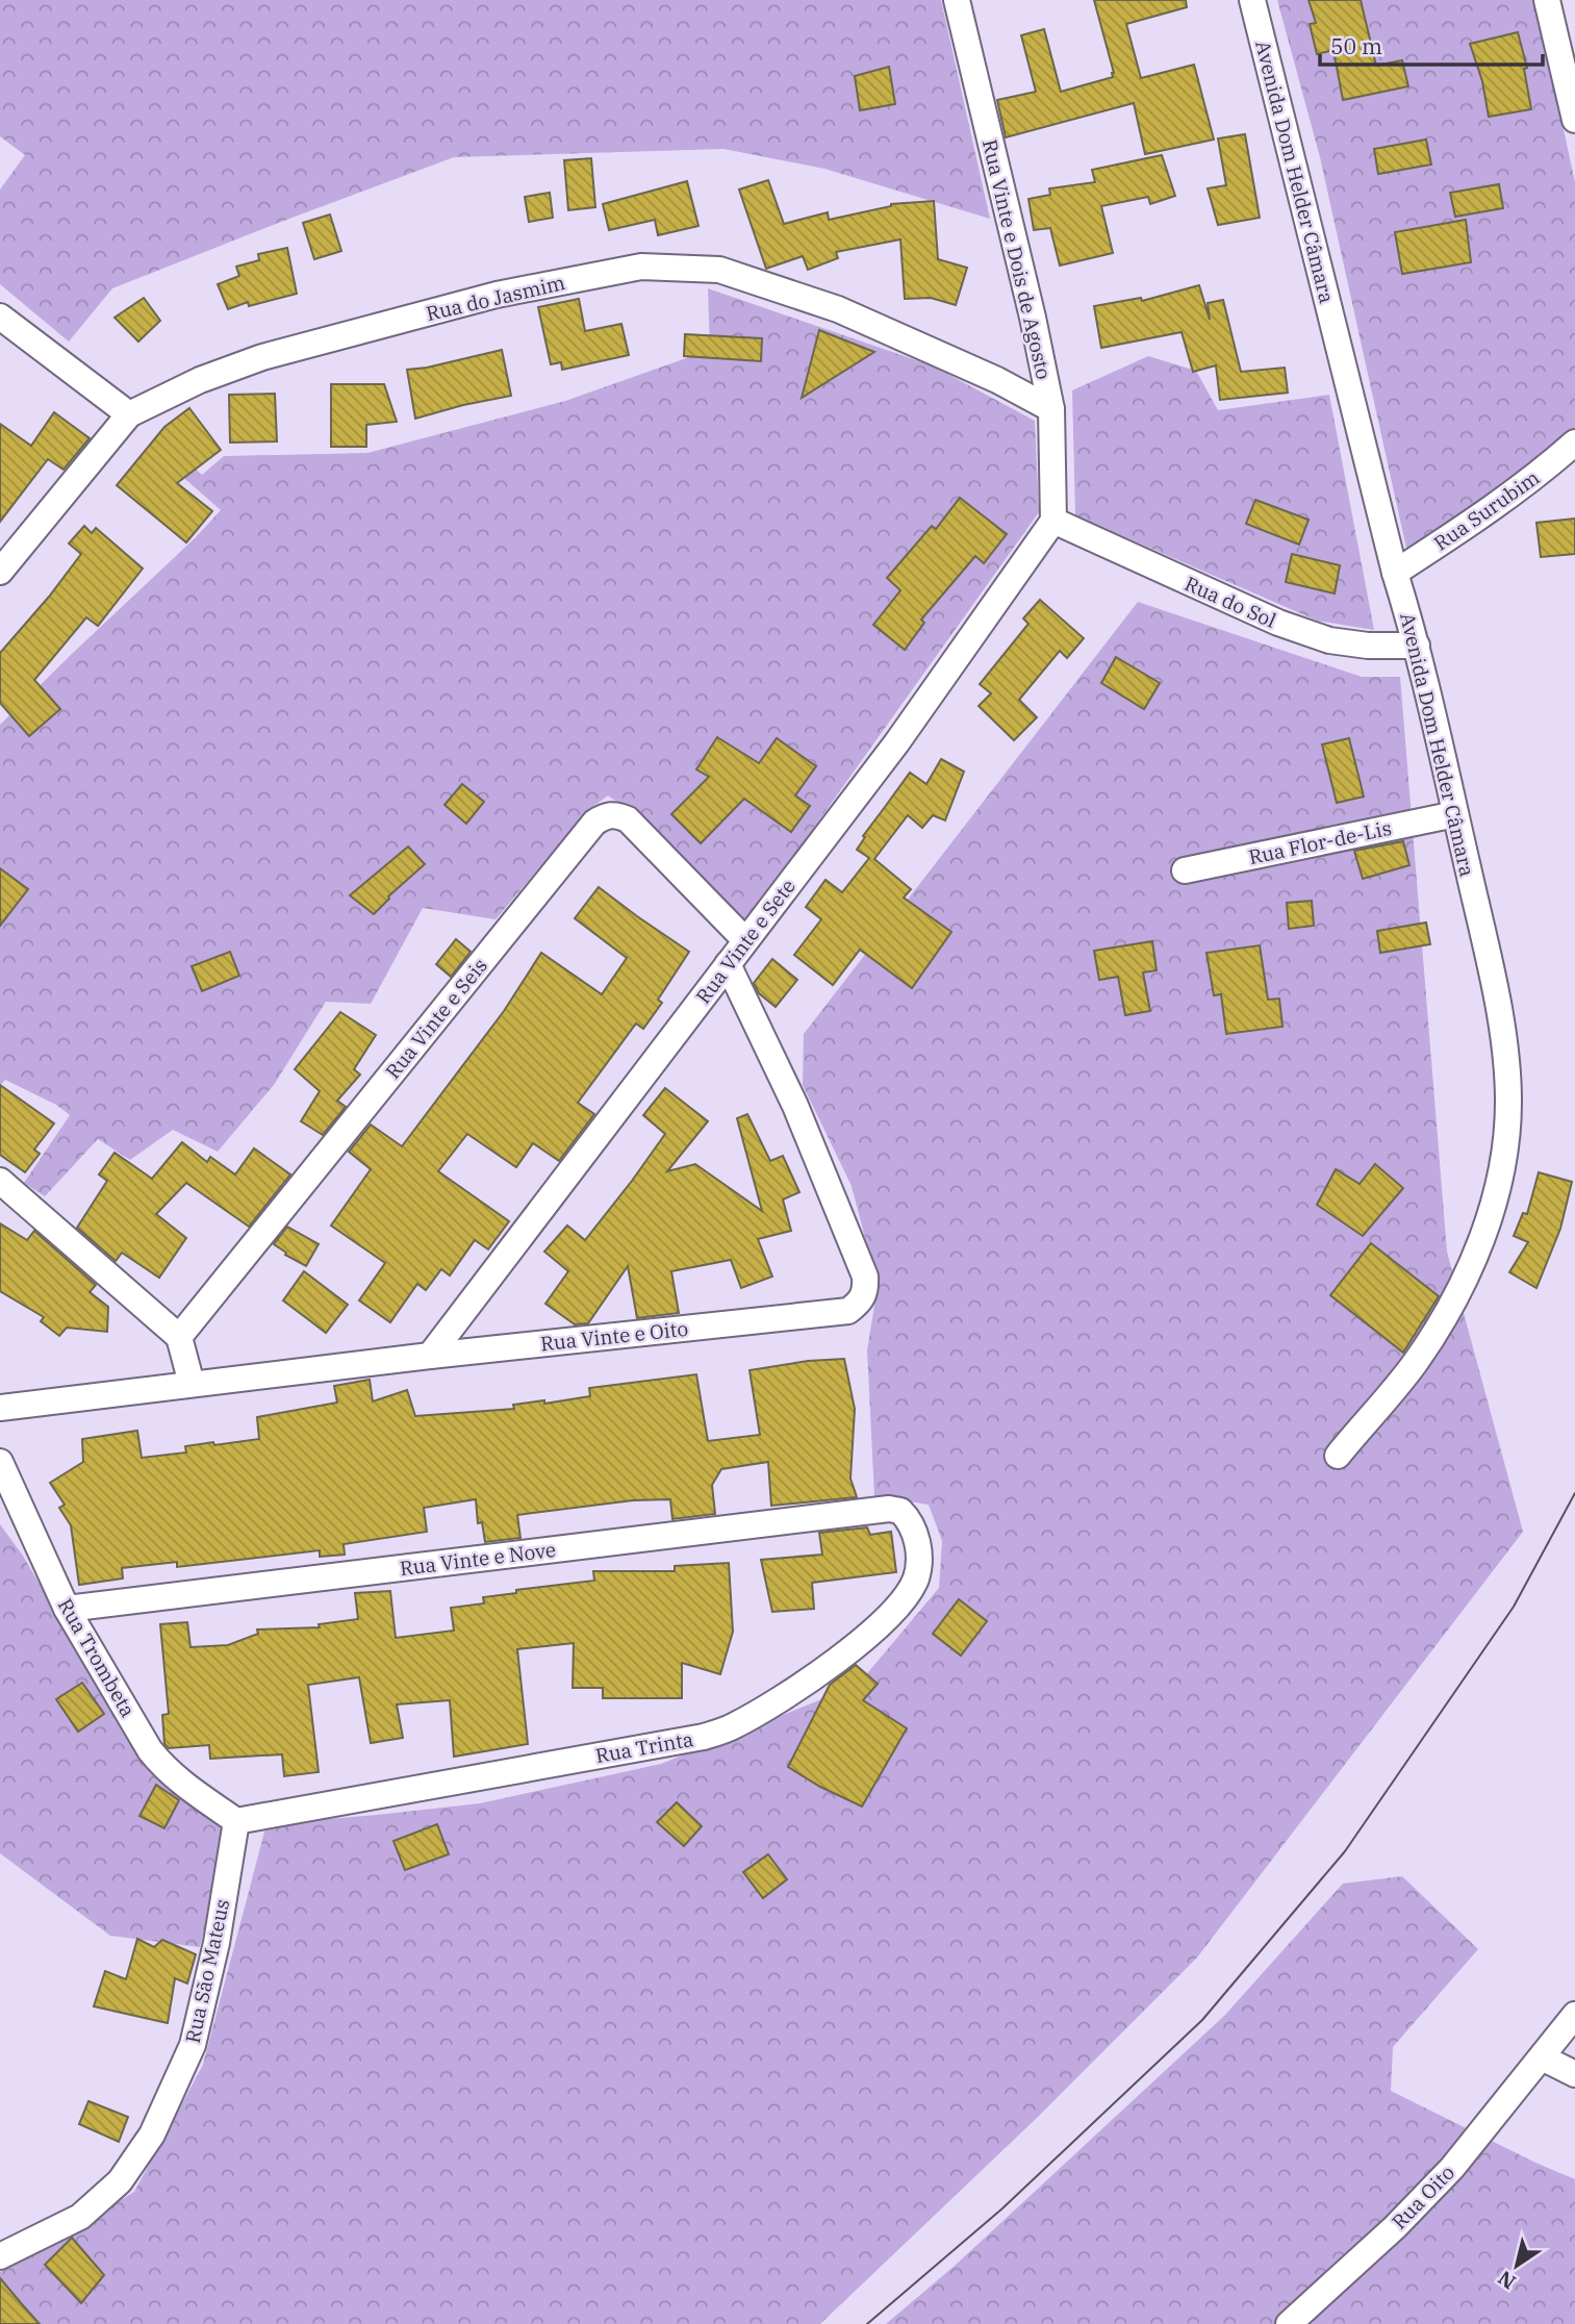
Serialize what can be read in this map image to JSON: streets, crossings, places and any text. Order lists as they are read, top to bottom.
{
  "streets": {
    "street": [
      "Avenida Dom Helder Câmara",
      "Rua Vinte e Dois de Agosto",
      "Rua do Jasmim",
      "Rua Surubim",
      "Rua do Sol",
      "Rua Flor-de-Lis",
      "Rua Vinte e Sete",
      "Rua Vinte e Seis",
      "Rua Vinte e Oito",
      "Rua Vinte e Nove",
      "Rua Trombeta",
      "Rua Trinta",
      "Rua São Mateus",
      "Rua Oito"
    ]
  },
  "crossings": [
    ["Avenida Dom Helder Câmara", "Rua Surubim"],
    ["Avenida Dom Helder Câmara", "Rua do Sol"],
    ["Avenida Dom Helder Câmara", "Rua Flor-de-Lis"],
    ["Rua Vinte e Dois de Agosto", "Rua do Jasmim"],
    ["Rua Vinte e Dois de Agosto", "Rua do Sol"],
    ["Rua Vinte e Dois de Agosto", "Rua Vinte e Sete"],
    ["Rua do Sol", "Rua Vinte e Sete"],
    ["Rua Vinte e Sete", "Rua Vinte e Seis"],
    ["Rua Vinte e Sete", "Rua Vinte e Oito"],
    ["Rua Vinte e Nove", "Rua Trombeta"],
    ["Rua Vinte e Nove", "Rua Trinta"],
    ["Rua Trombeta", "Rua Trinta"],
    ["Rua Trombeta", "Rua São Mateus"],
    ["Rua Trinta", "Rua São Mateus"]
  ],
  "scale_bar": "50 m",
  "north": "bottom left"
}
